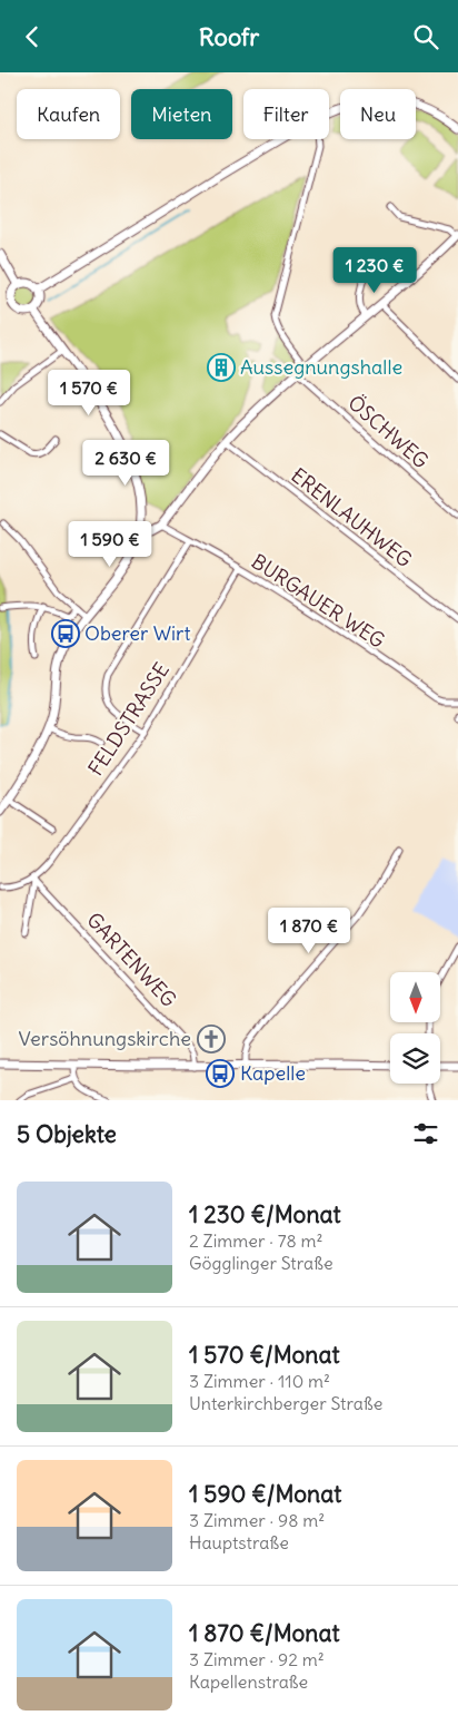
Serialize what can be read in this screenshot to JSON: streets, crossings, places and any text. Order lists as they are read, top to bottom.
{
  "streets": {
    "street": [
      "ÖSCHWEG",
      "ERENLAUHWEG",
      "BURGAUER WEG",
      "FELDSTRASSE",
      "GARTENWEG"
    ]
  },
  "crossings": [
    ["BURGAUER WEG", "FELDSTRASSE"],
    ["FELDSTRASSE", "GARTENWEG"]
  ],
  "places": {
    "building": ["Aussegnungshalle"],
    "bus stop": ["Oberer Wirt", "Kapelle"],
    "church": ["Versöhnungskirche"]
  },
  "north": "bottom",
  "page": {
    "header": "Roofr",
    "chip": [
      "Kaufen",
      "Mieten",
      "Filter",
      "Neu"
    ],
    "price": [
      "1 230 €",
      "1 570 €",
      "2 630 €",
      "1 590 €",
      "1 870 €"
    ],
    "heading": "5 Objekte",
    "list": [
      {
        "name": "1 230 €/Monat",
        "note": "2 Zimmer · 78 m² · Gögglinger Straße"
      },
      {
        "name": "1 570 €/Monat",
        "note": "3 Zimmer · 110 m² · Unterkirchberger Straße"
      },
      {
        "name": "1 590 €/Monat",
        "note": "3 Zimmer · 98 m² · Hauptstraße"
      },
      {
        "name": "1 870 €/Monat",
        "note": "3 Zimmer · 92 m² · Kapellenstraße"
      }
    ]
  }
}
